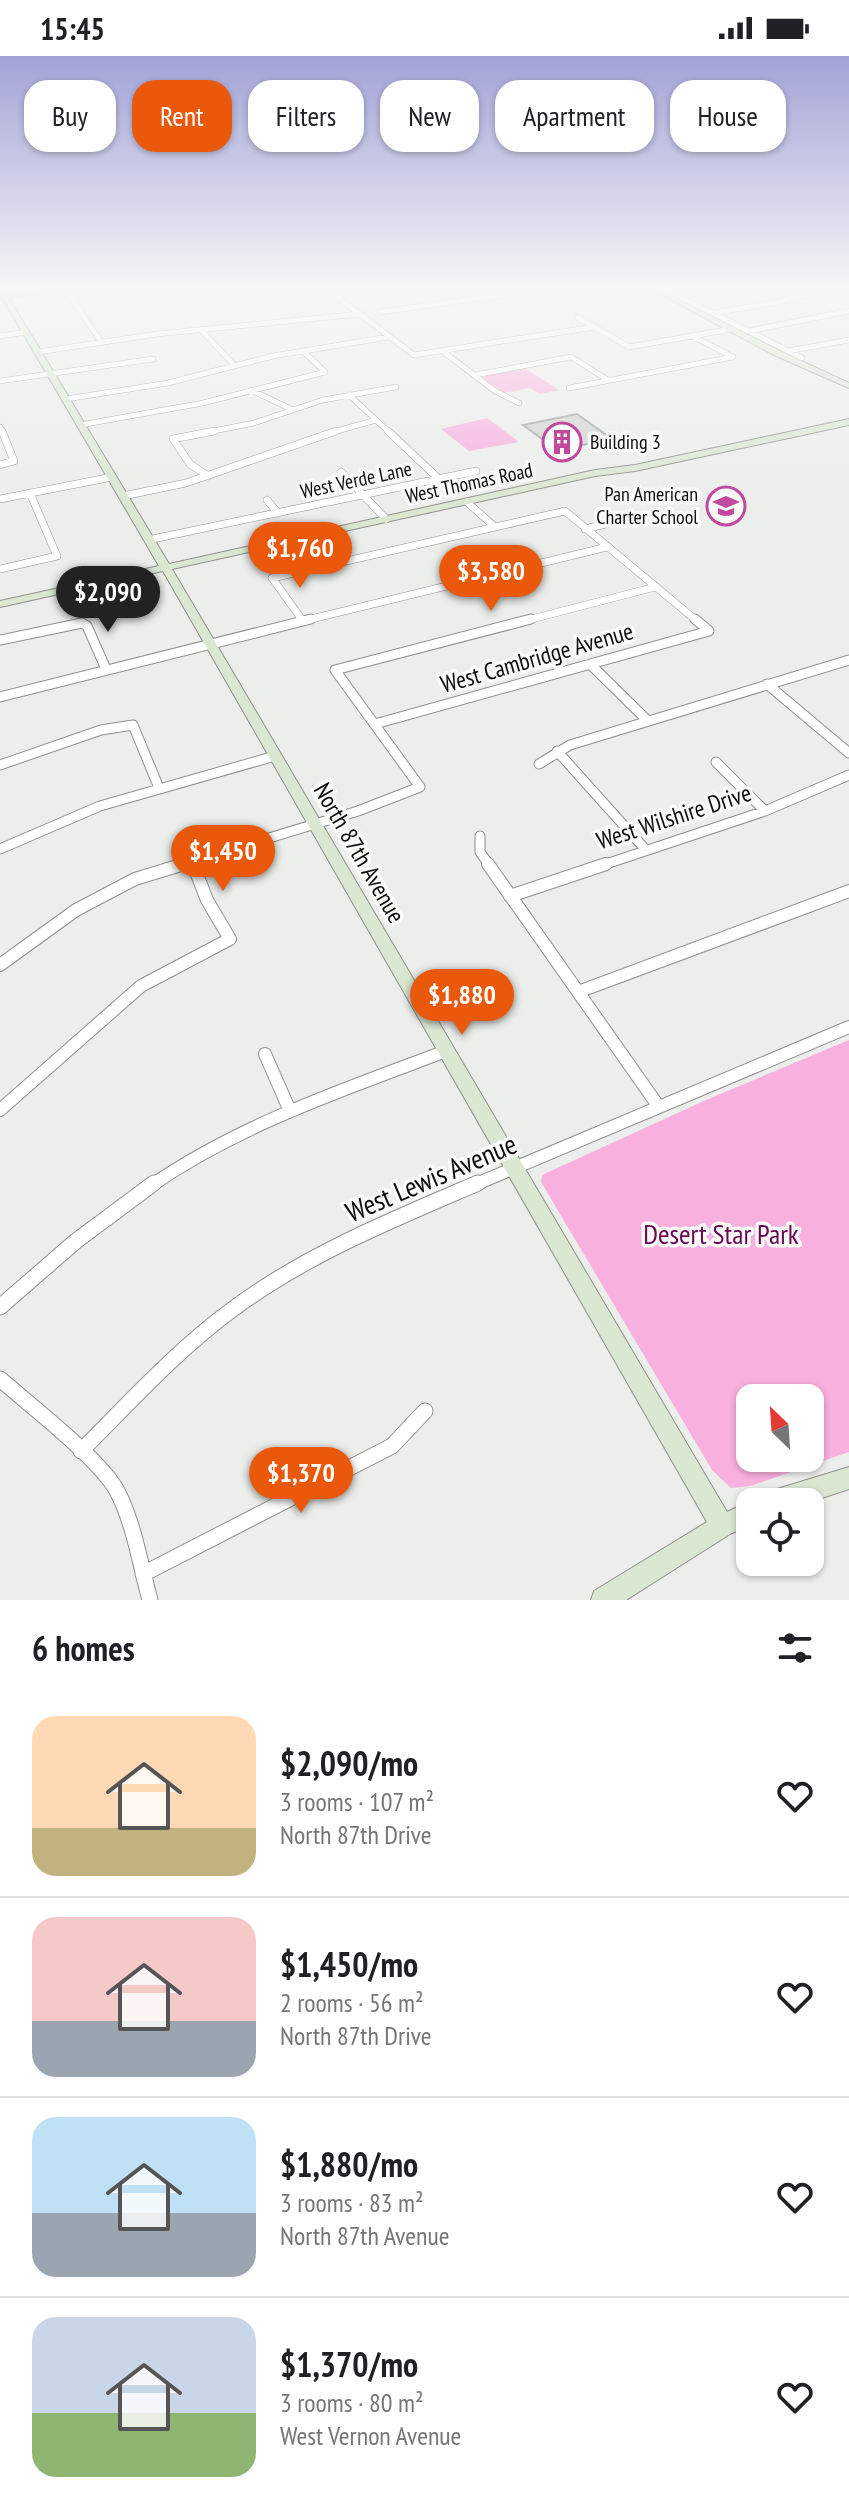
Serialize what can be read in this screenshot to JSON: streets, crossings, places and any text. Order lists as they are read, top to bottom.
{
  "streets": {
    "street": [
      "West Verde Lane",
      "West Thomas Road",
      "West Cambridge Avenue",
      "West Wilshire Drive",
      "North 87th Avenue",
      "West Lewis Avenue"
    ]
  },
  "crossings": [
    ["West Verde Lane", "North 87th Avenue"],
    ["West Thomas Road", "North 87th Avenue"],
    ["North 87th Avenue", "West Lewis Avenue"]
  ],
  "parks": ["Desert Star Park"],
  "places": {
    "building": ["Building 3"],
    "school or university": ["Pan American Charter School"]
  },
  "north": "top left",
  "page": {
    "status": "15:45",
    "chip": [
      "Buy",
      "Rent",
      "Filters",
      "New",
      "Apartment",
      "House"
    ],
    "price": [
      "$1,760",
      "$3,580",
      "$2,090",
      "$1,450",
      "$1,880",
      "$1,370"
    ],
    "heading": "6 homes",
    "list": [
      {
        "name": "$2,090/mo",
        "note": "3 rooms · 107 m² · North 87th Drive"
      },
      {
        "name": "$1,450/mo",
        "note": "2 rooms · 56 m² · North 87th Drive"
      },
      {
        "name": "$1,880/mo",
        "note": "3 rooms · 83 m² · North 87th Avenue"
      },
      {
        "name": "$1,370/mo",
        "note": "3 rooms · 80 m² · West Vernon Avenue"
      }
    ]
  }
}
